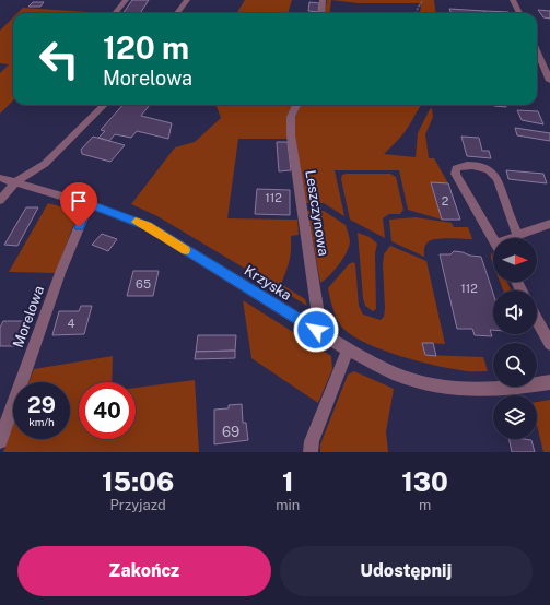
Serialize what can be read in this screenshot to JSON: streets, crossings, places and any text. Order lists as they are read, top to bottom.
{
  "streets": {
    "street": ["Leszczynowa", "Krzyska", "Morelowa"]
  },
  "crossings": [
    ["Leszczynowa", "Krzyska"],
    ["Krzyska", "Morelowa"]
  ],
  "house_numbers": [
    "112",
    "2",
    "65",
    "112",
    "4",
    "69"
  ],
  "north": "right",
  "page": {
    "turn": ["120 m", "Morelowa"],
    "speed": "29 km/h",
    "limit": "40",
    "eta": [
      "15:06",
      "Przyjazd",
      "1",
      "min",
      "130",
      "m"
    ],
    "buttons": ["Zakończ", "Udostępnij"]
  }
}
